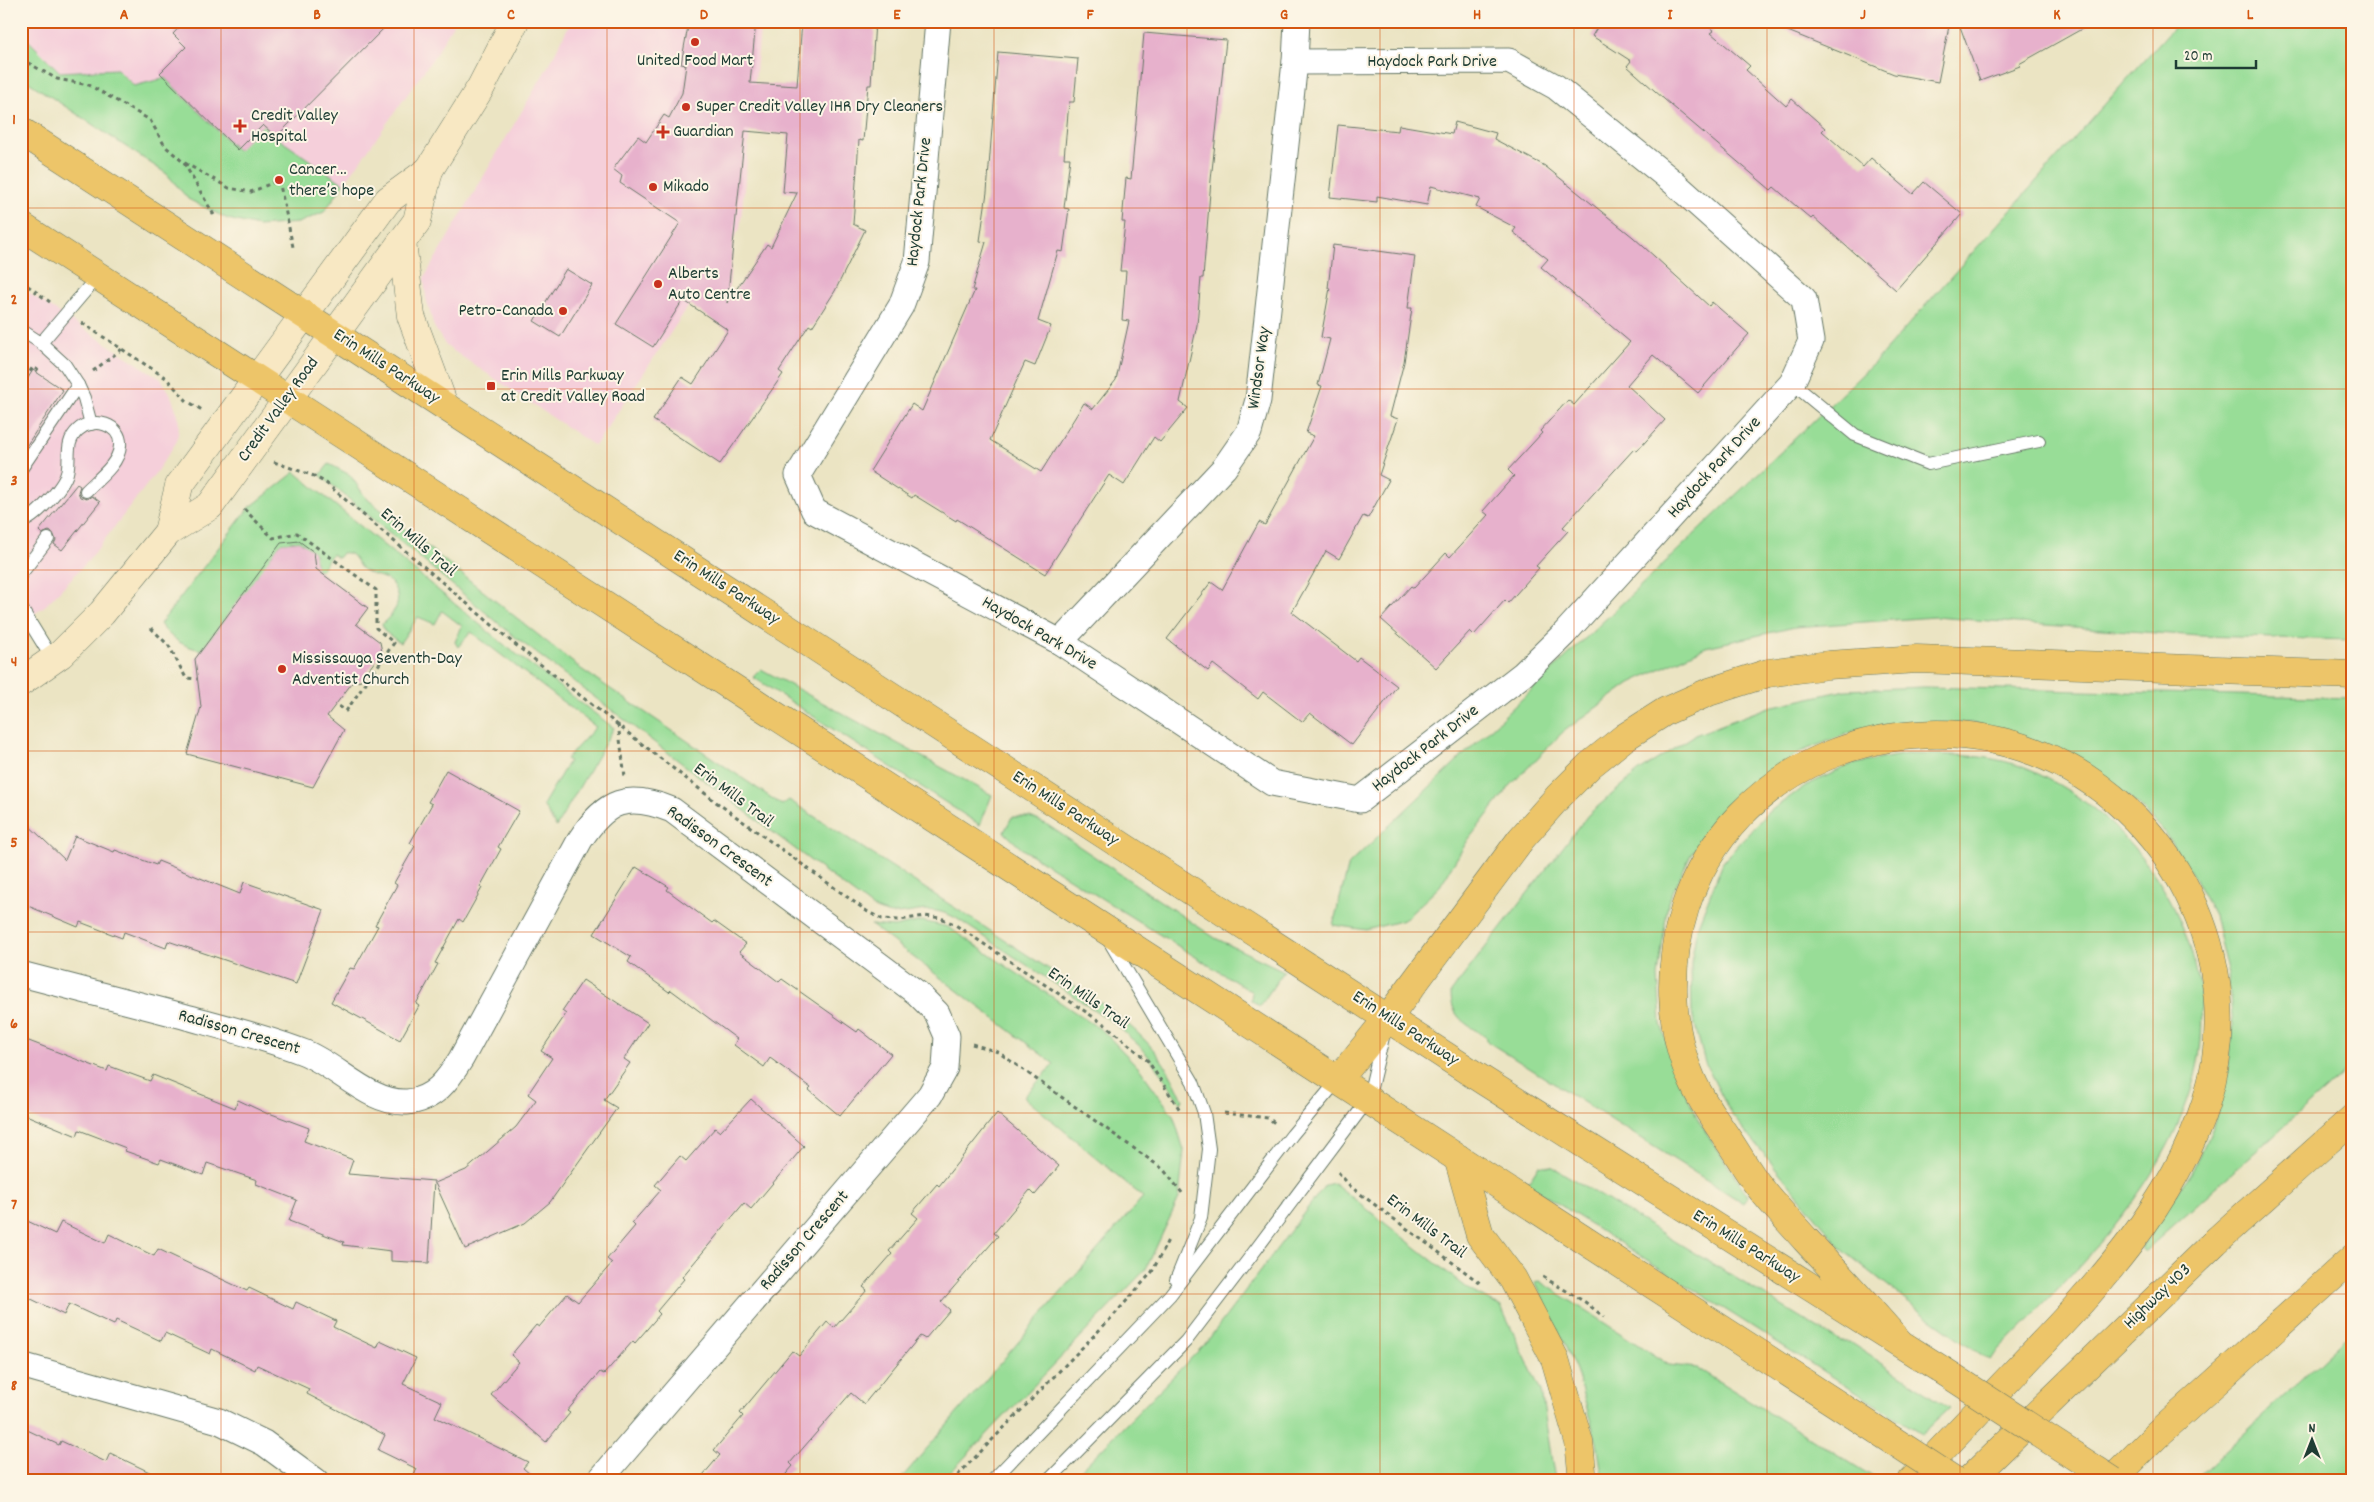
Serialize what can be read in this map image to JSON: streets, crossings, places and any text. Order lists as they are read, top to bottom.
{
  "streets": {
    "main road": ["Erin Mills Parkway", "Highway 403"],
    "street": [
      "Haydock Park Drive",
      "Windsor Way",
      "Credit Valley Road",
      "Radisson Crescent"
    ],
    "path": ["Erin Mills Trail"]
  },
  "crossings": [
    ["Haydock Park Drive", "Windsor Way"],
    ["Erin Mills Parkway", "Credit Valley Road"]
  ],
  "places": {
    "other": [
      "United Food Mart",
      "Super Credit Valley 1HR Dry Cleaners",
      "Cancer… there’s hope",
      "Mikado",
      "Alberts Auto Centre",
      "Petro-Canada",
      "Mississauga Seventh-Day Adventist Church"
    ],
    "health": ["Credit Valley Hospital", "Guardian"],
    "transit": ["Erin Mills Parkway at Credit Valley Road"]
  },
  "scale_bar": "20 m",
  "north": "top",
  "grid": {
    "columns": [
      "A",
      "B",
      "C",
      "D",
      "E",
      "F",
      "G",
      "H",
      "I",
      "J",
      "K",
      "L"
    ],
    "rows": [
      "1",
      "2",
      "3",
      "4",
      "5",
      "6",
      "7",
      "8"
    ]
  }
}
